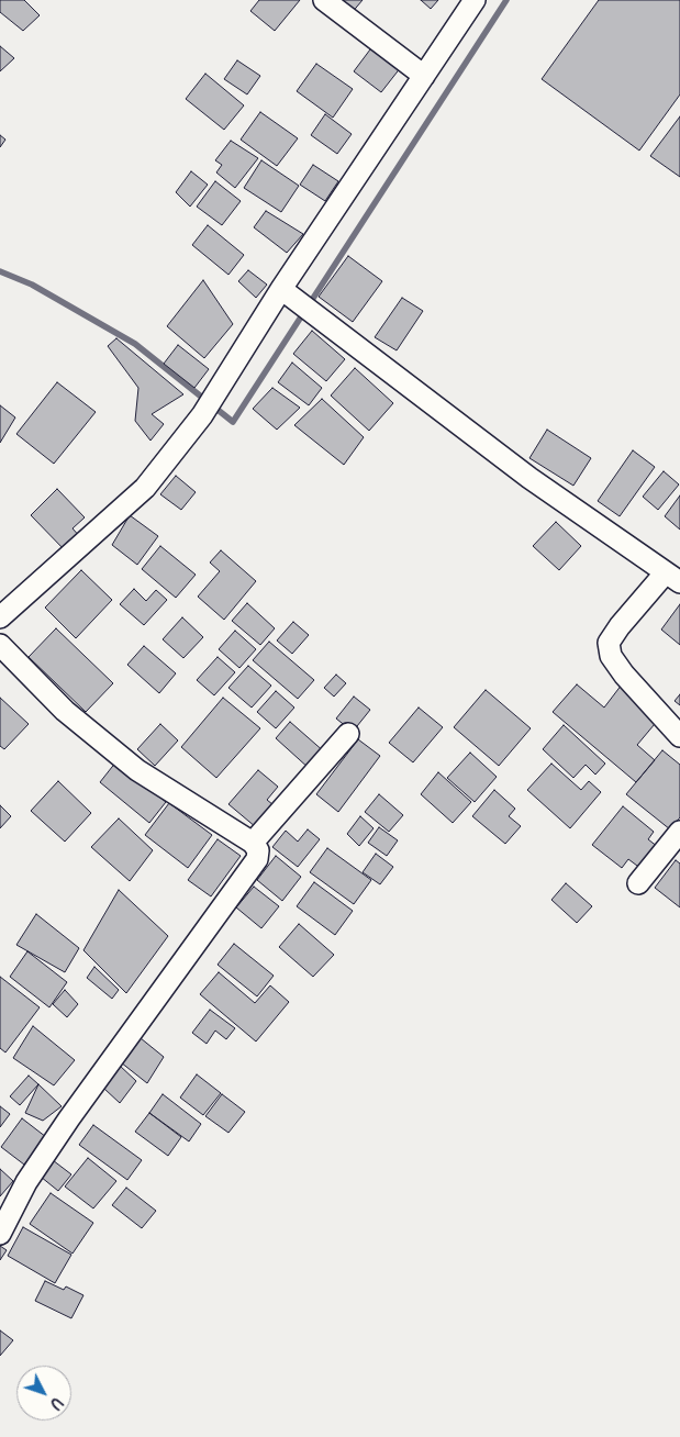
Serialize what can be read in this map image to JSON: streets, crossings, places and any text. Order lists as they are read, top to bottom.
{
  "north": "bottom right"
}
